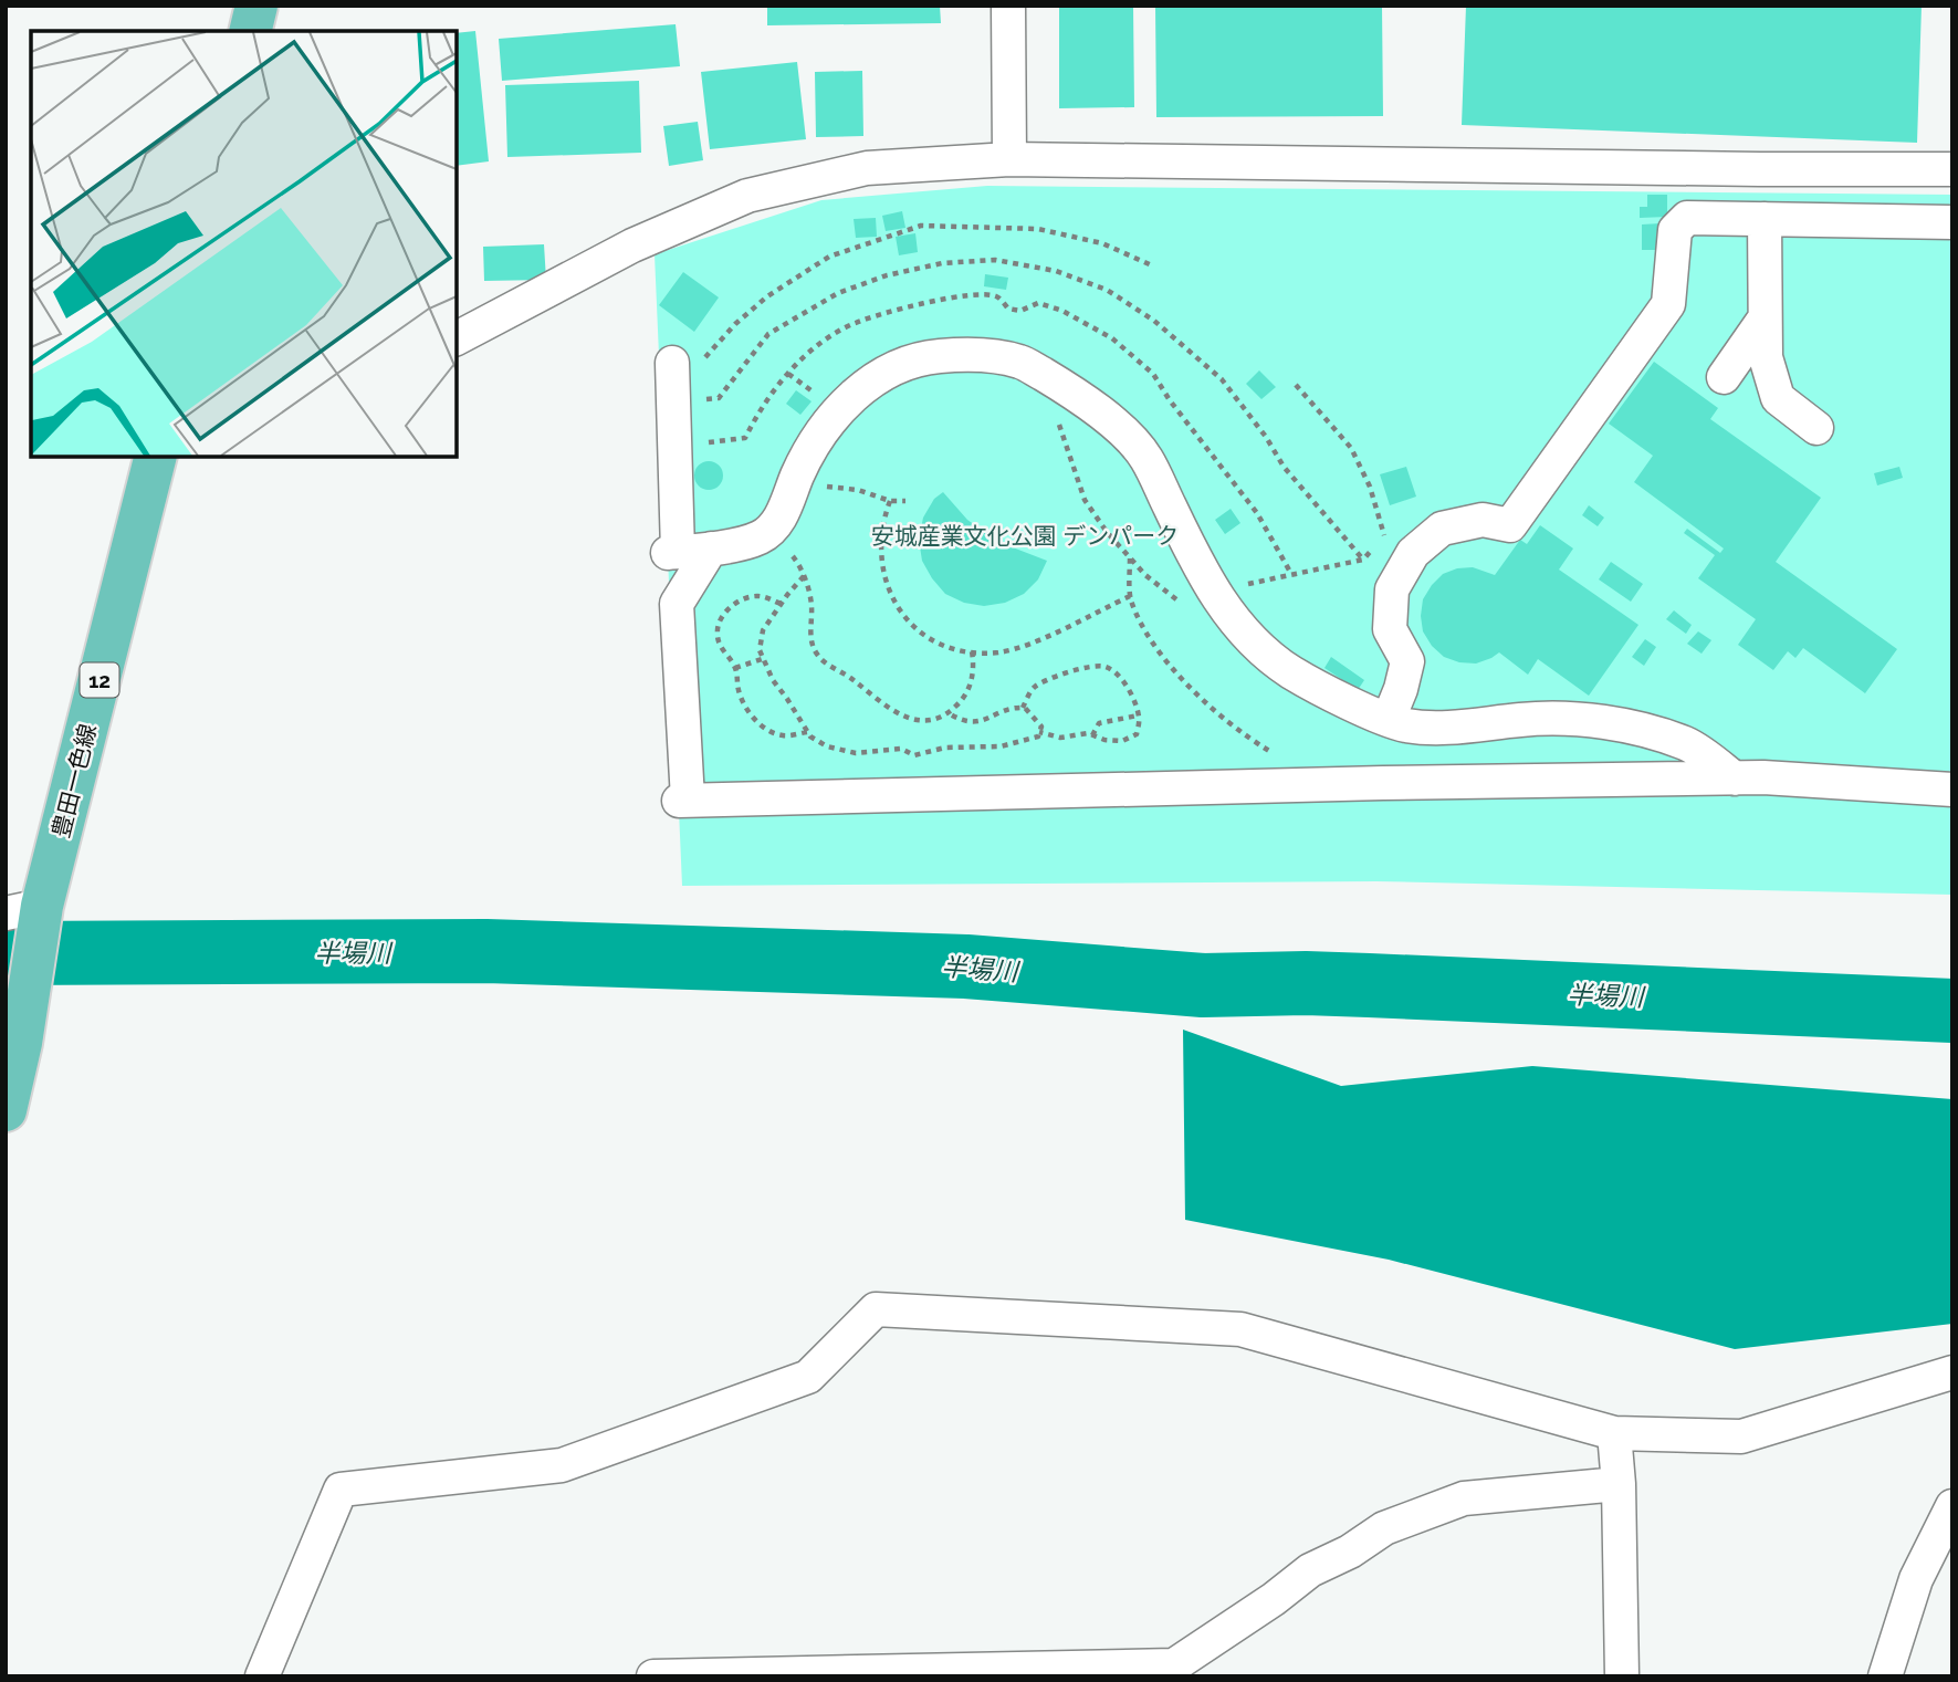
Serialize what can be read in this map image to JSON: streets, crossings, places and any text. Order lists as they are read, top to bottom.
{
  "streets": {
    "main road": ["12", "豊田一色線"]
  },
  "water": ["半場川"],
  "parks": ["安城産業文化公園 デンパーク"]
}
